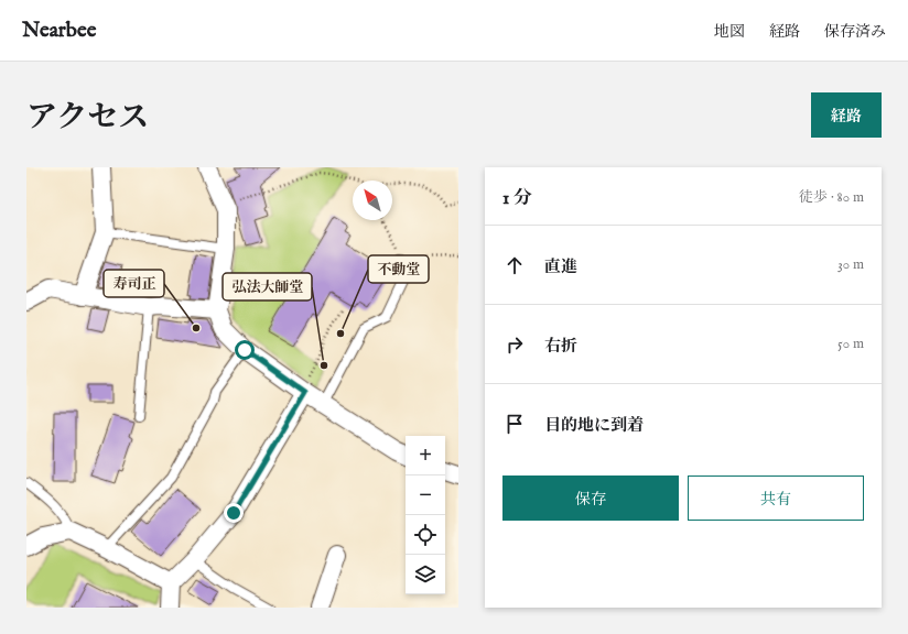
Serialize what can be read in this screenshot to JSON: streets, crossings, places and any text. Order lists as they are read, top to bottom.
{
  "places": ["寿司正", "不動堂", "弘法大師堂"],
  "north": "top left",
  "page": {
    "header": "Nearbee",
    "nav": ["地図", "経路", "保存済み"],
    "title": "アクセス",
    "buttons": [
      "経路",
      ["保存", "共有"]
    ],
    "heading": ["1 分", "徒歩 · 80 m"],
    "list": [
      ["直進", "30 m"],
      ["右折", "50 m"],
      "目的地に到着"
    ],
    "map_buttons": ["+", "−"]
  }
}
